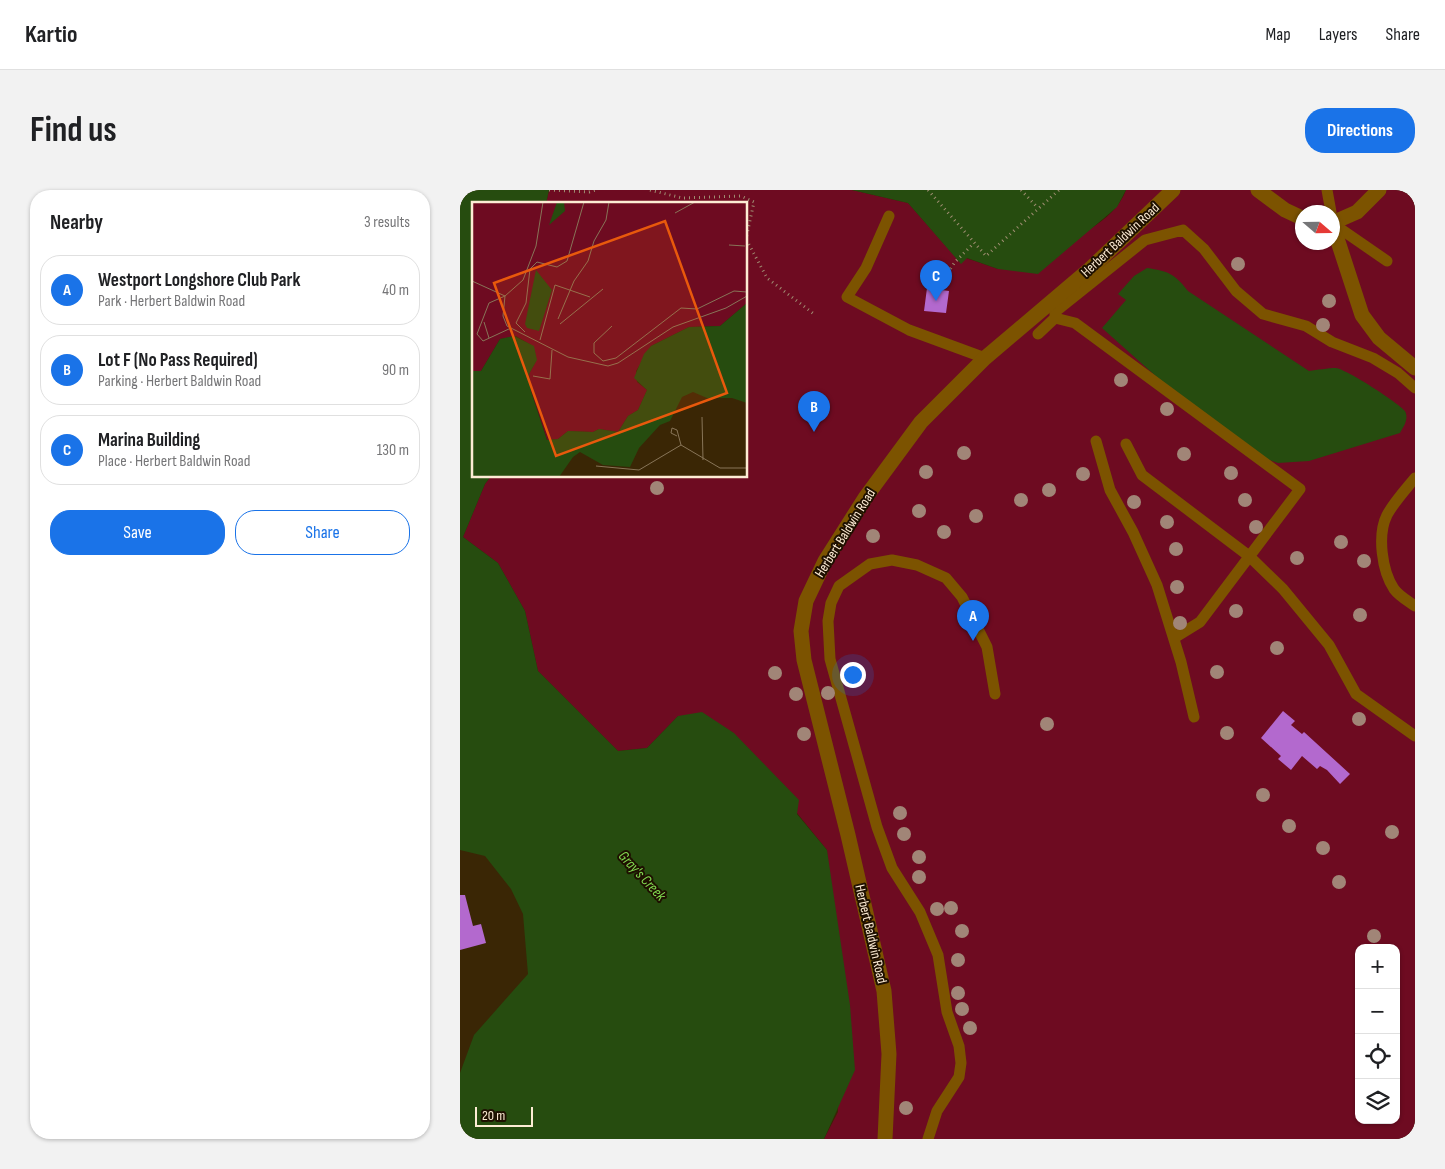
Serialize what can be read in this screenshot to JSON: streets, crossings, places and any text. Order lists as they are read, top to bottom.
{
  "streets": {
    "street": ["Herbert Baldwin Road"]
  },
  "water": ["Gray's Creek"],
  "scale_bar": "20 m",
  "north": "right",
  "page": {
    "header": "Kartio",
    "nav": ["Map", "Layers", "Share"],
    "buttons": [
      "Directions",
      ["Save", "Share"]
    ],
    "title": "Find us",
    "heading": ["Nearby", "3 results"],
    "list": [
      {
        "mark": "A",
        "name": "Westport Longshore Club Park",
        "note": "Park · Herbert Baldwin Road",
        "value": "40 m"
      },
      {
        "mark": "B",
        "name": "Lot F (No Pass Required)",
        "note": "Parking · Herbert Baldwin Road",
        "value": "90 m"
      },
      {
        "mark": "C",
        "name": "Marina Building",
        "note": "Place · Herbert Baldwin Road",
        "value": "130 m"
      }
    ],
    "pins": ["C", "B", "A"],
    "map_buttons": ["+", "−"],
    "scale": "20 m"
  }
}
